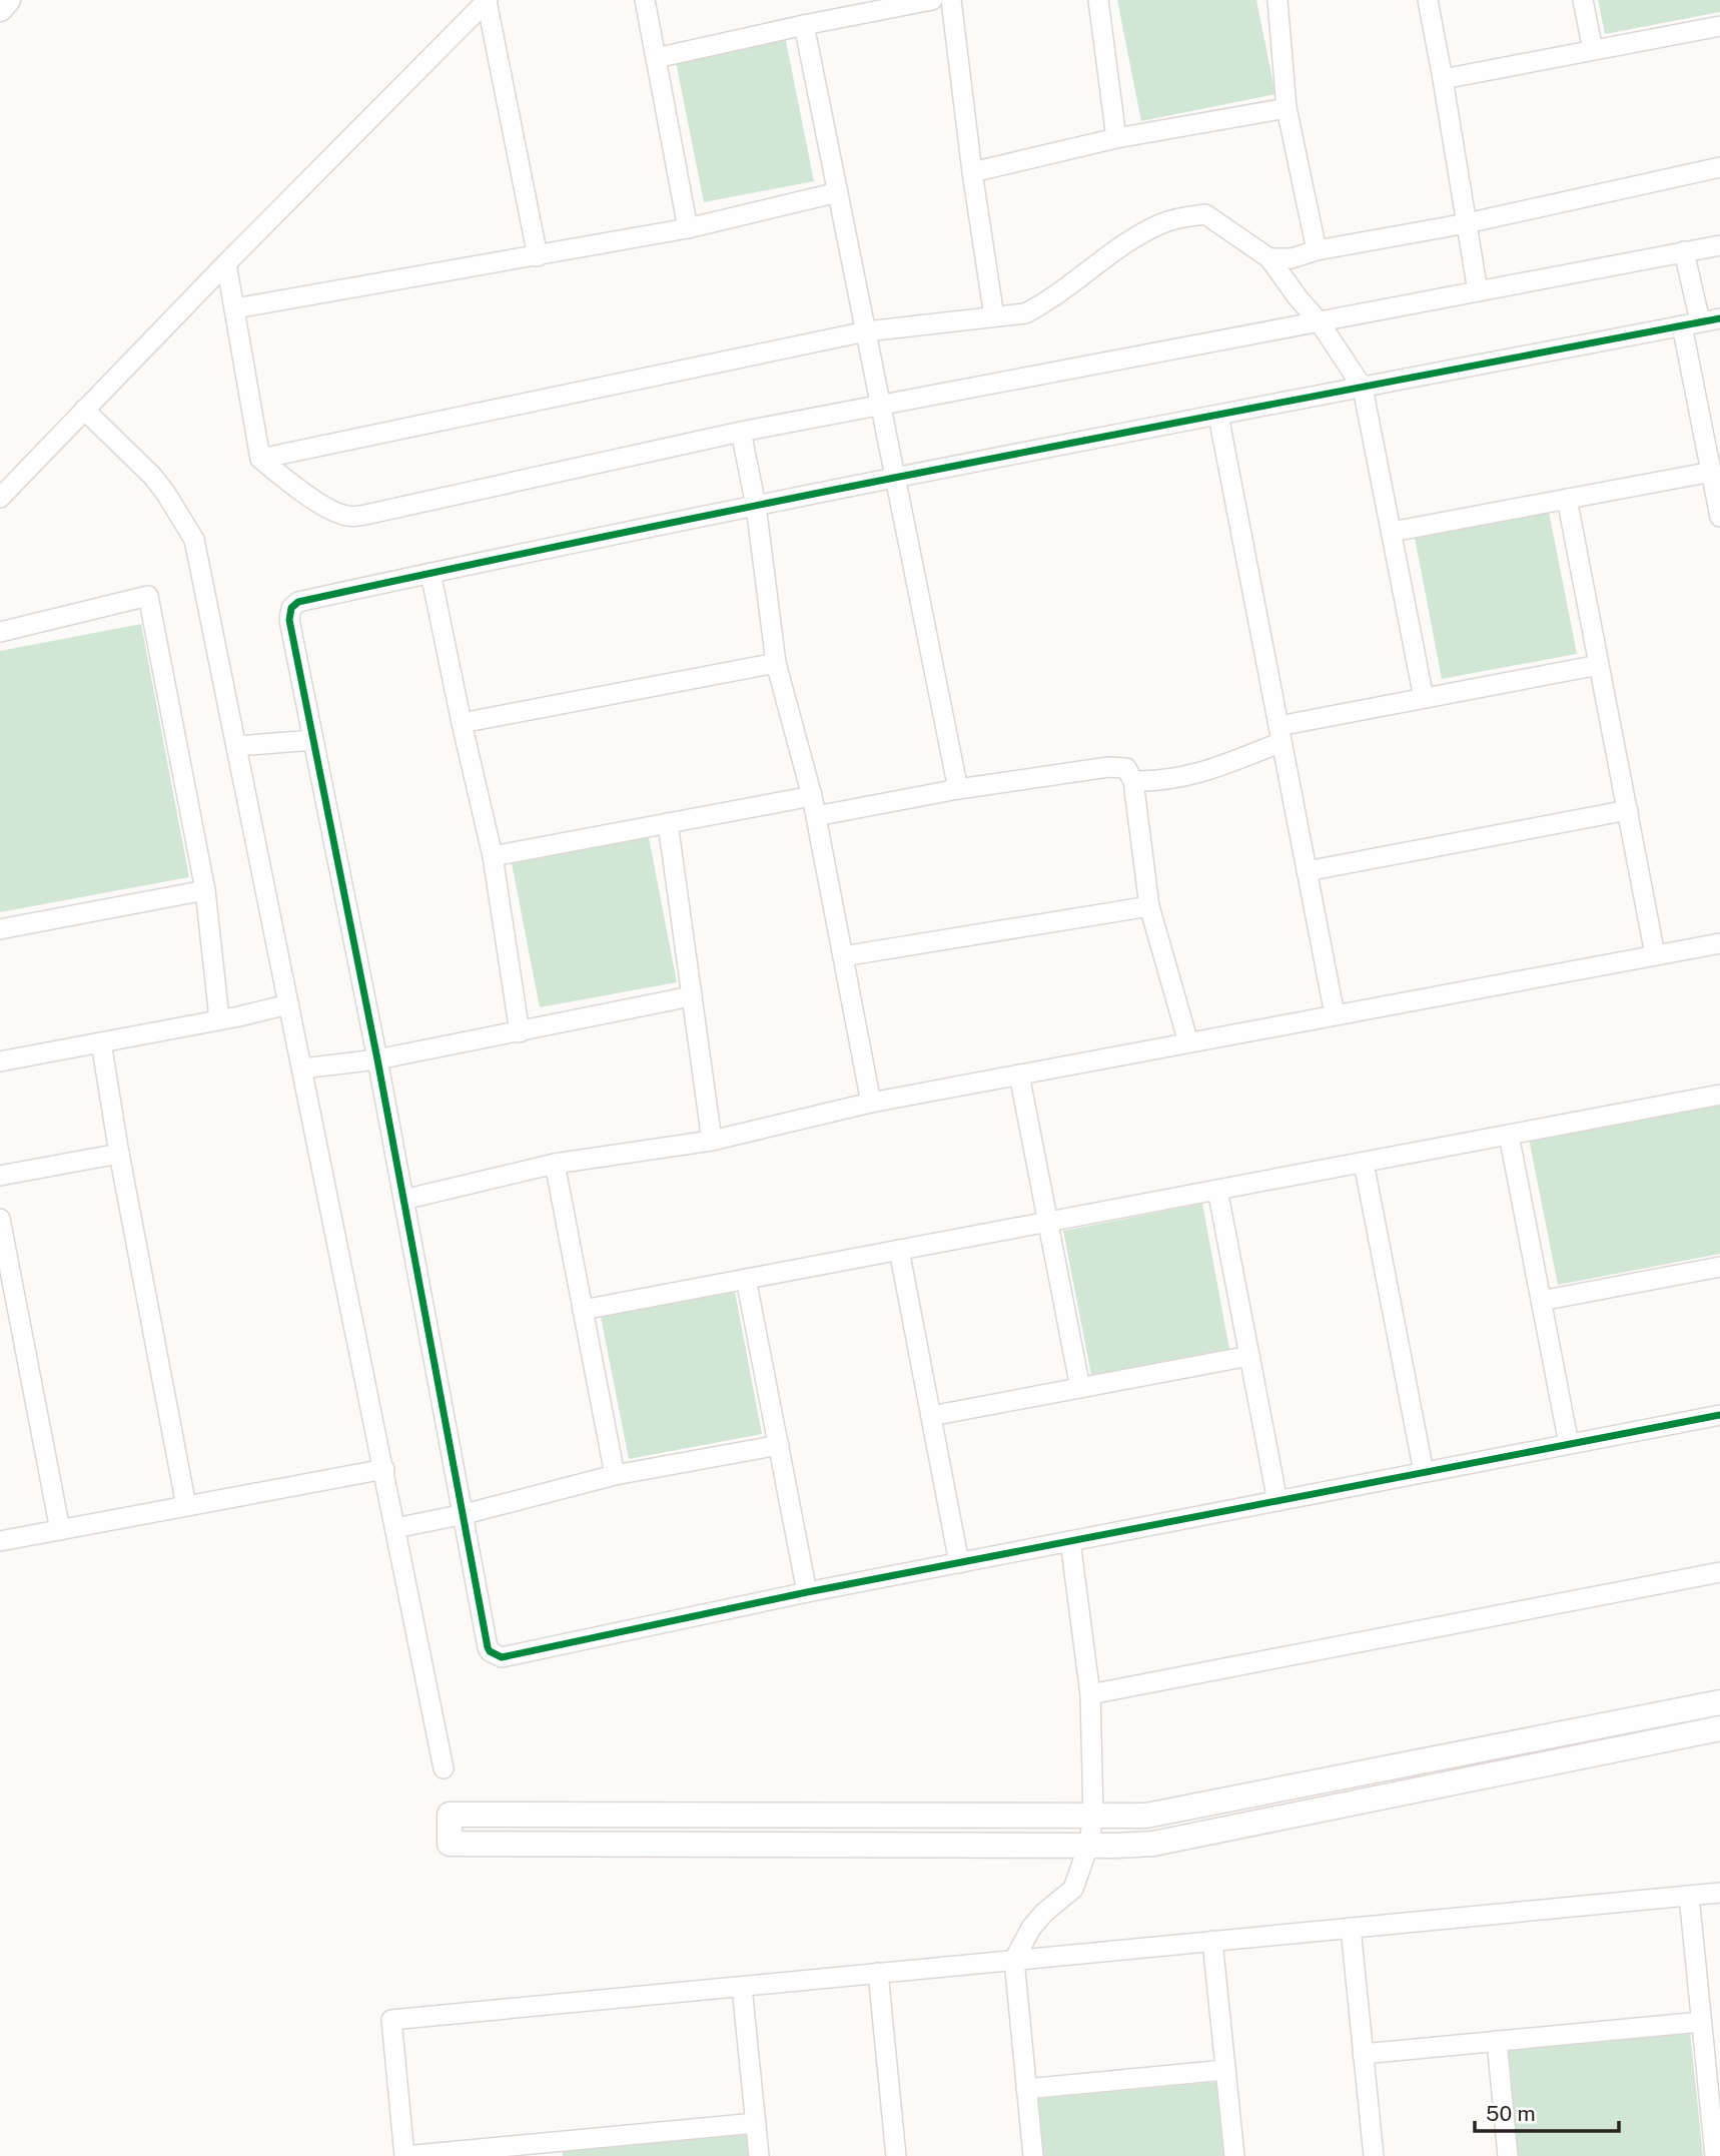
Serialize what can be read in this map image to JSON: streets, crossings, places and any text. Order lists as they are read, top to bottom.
{
  "scale_bar": "50 m"
}
